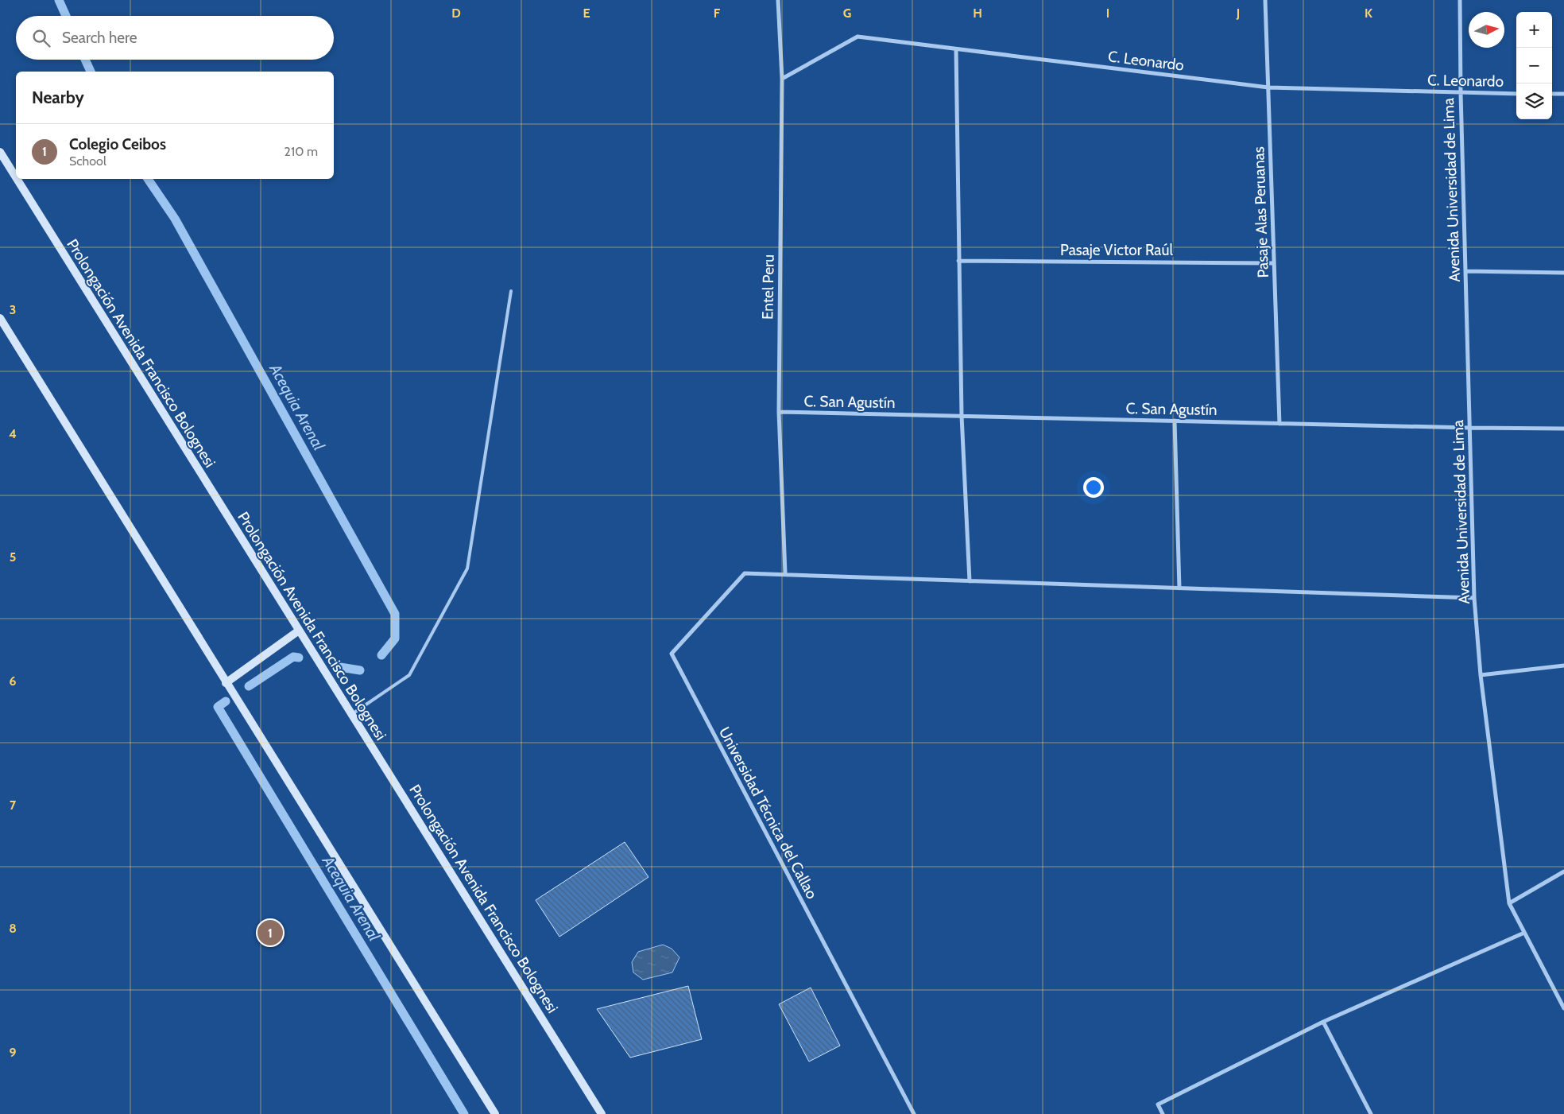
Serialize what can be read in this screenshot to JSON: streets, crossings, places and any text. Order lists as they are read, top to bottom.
{
  "streets": {
    "main road": ["Prolongación Avenida Francisco Bolognesi"],
    "street": [
      "C. Leonardo",
      "Avenida Universidad de Lima",
      "Pasaje Alas Peruanas",
      "Pasaje Victor Raúl",
      "Entel Peru",
      "C. San Agustín",
      "Universidad Técnica del Callao"
    ]
  },
  "crossings": [
    ["C. Leonardo", "Avenida Universidad de Lima"],
    ["C. Leonardo", "Pasaje Alas Peruanas"],
    ["C. Leonardo", "Entel Peru"],
    ["Avenida Universidad de Lima", "C. San Agustín"],
    ["Pasaje Alas Peruanas", "Pasaje Victor Raúl"],
    ["Pasaje Alas Peruanas", "C. San Agustín"],
    ["Entel Peru", "C. San Agustín"],
    ["Entel Peru", "Universidad Técnica del Callao"]
  ],
  "water": ["Acequia Arenal"],
  "north": "right",
  "page": {
    "map_buttons": ["+", "−"],
    "search": "Search here",
    "heading": "Nearby",
    "list": [
      {
        "mark": "1",
        "name": "Colegio Ceibos",
        "note": "School",
        "value": "210 m"
      }
    ],
    "pins": "1"
  },
  "grid": {
    "columns": [
      "D",
      "E",
      "F",
      "G",
      "H",
      "I",
      "J",
      "K"
    ],
    "rows": [
      "3",
      "4",
      "5",
      "6",
      "7",
      "8",
      "9"
    ]
  }
}
